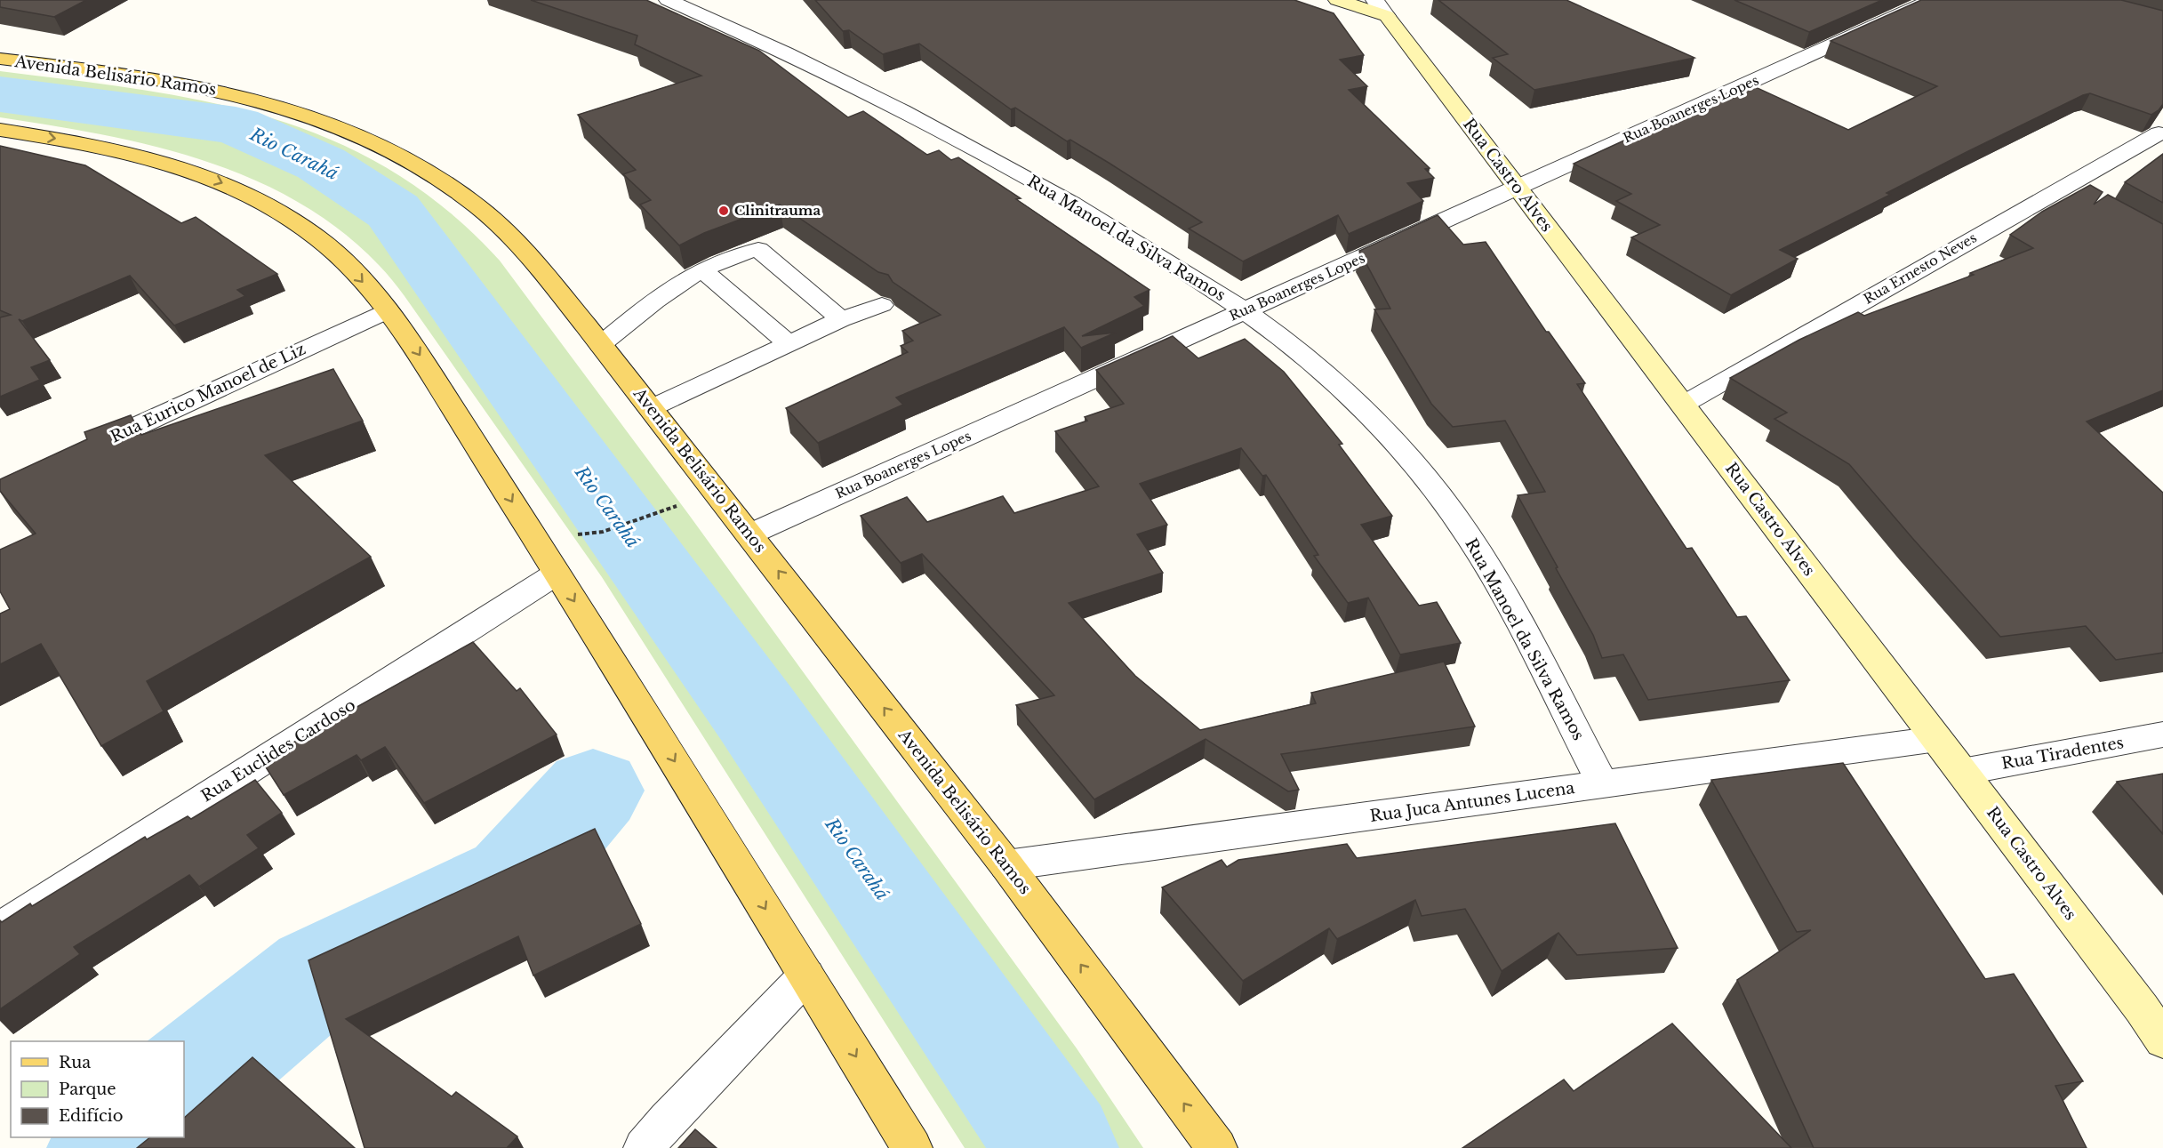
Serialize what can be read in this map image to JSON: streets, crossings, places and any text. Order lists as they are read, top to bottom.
{
  "streets": {
    "main road": ["Avenida Belisário Ramos", "Rua Castro Alves"],
    "street": [
      "Rua Boanerges Lopes",
      "Rua Manoel da Silva Ramos",
      "Rua Ernesto Neves",
      "Rua Eurico Manoel de Liz",
      "Rua Euclides Cardoso",
      "Rua Tiradentes",
      "Rua Juca Antunes Lucena"
    ]
  },
  "crossings": [
    ["Avenida Belisário Ramos", "Rua Boanerges Lopes"],
    ["Avenida Belisário Ramos", "Rua Juca Antunes Lucena"],
    ["Rua Boanerges Lopes", "Rua Castro Alves"],
    ["Rua Boanerges Lopes", "Rua Manoel da Silva Ramos"],
    ["Rua Castro Alves", "Rua Ernesto Neves"],
    ["Rua Castro Alves", "Rua Tiradentes"],
    ["Rua Castro Alves", "Rua Juca Antunes Lucena"],
    ["Rua Manoel da Silva Ramos", "Rua Juca Antunes Lucena"]
  ],
  "water": ["Rio Carahá"],
  "places": ["Clinitrauma"],
  "legend": ["Rua", "Parque", "Edifício"]
}
